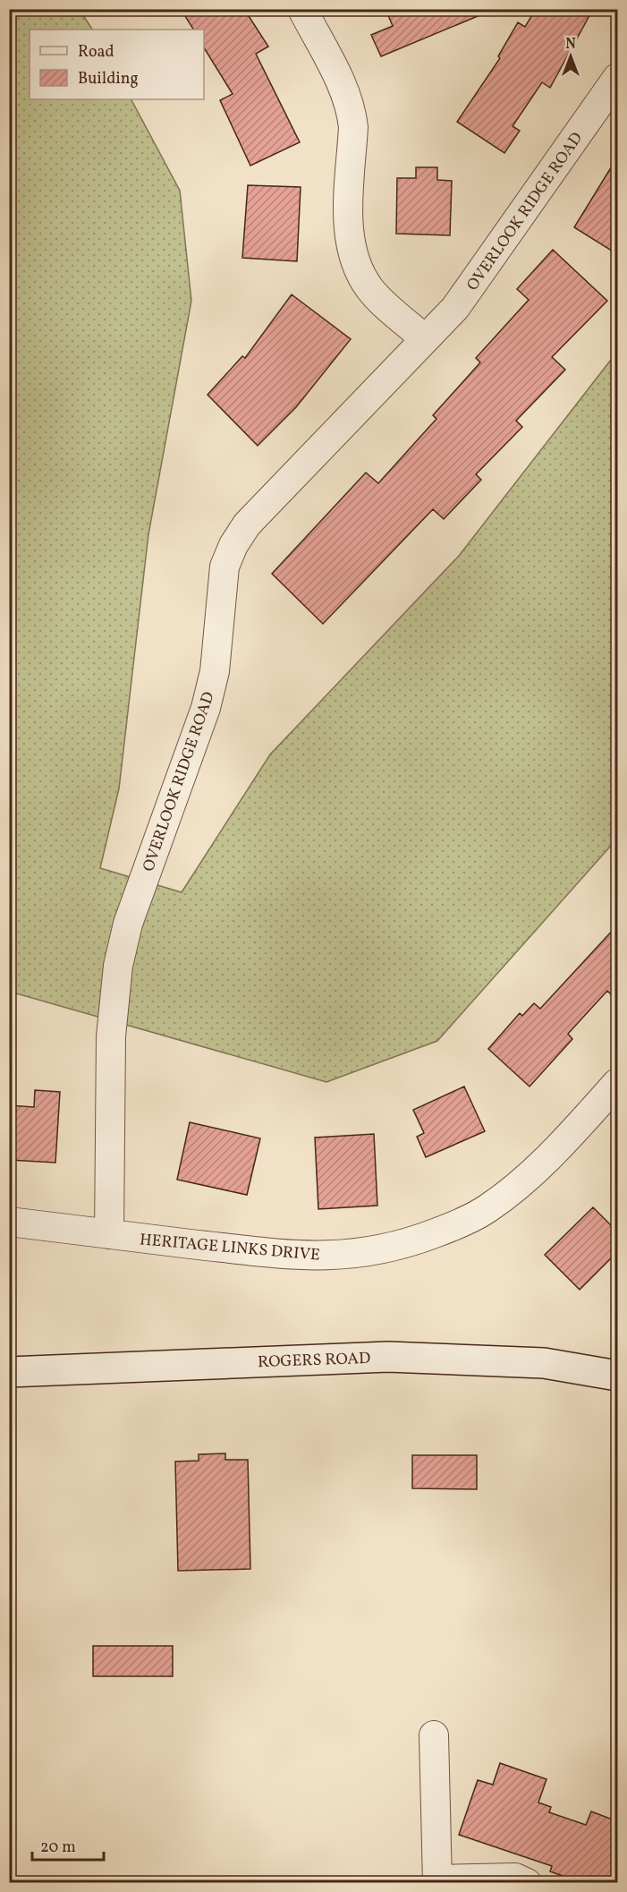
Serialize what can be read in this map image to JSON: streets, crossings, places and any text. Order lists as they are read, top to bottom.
{
  "streets": {
    "main road": ["ROGERS ROAD"],
    "street": ["OVERLOOK RIDGE ROAD", "HERITAGE LINKS DRIVE"]
  },
  "crossings": [
    ["OVERLOOK RIDGE ROAD", "HERITAGE LINKS DRIVE"]
  ],
  "legend": ["Road", "Building"],
  "scale_bar": "20 m",
  "north": "top"
}
